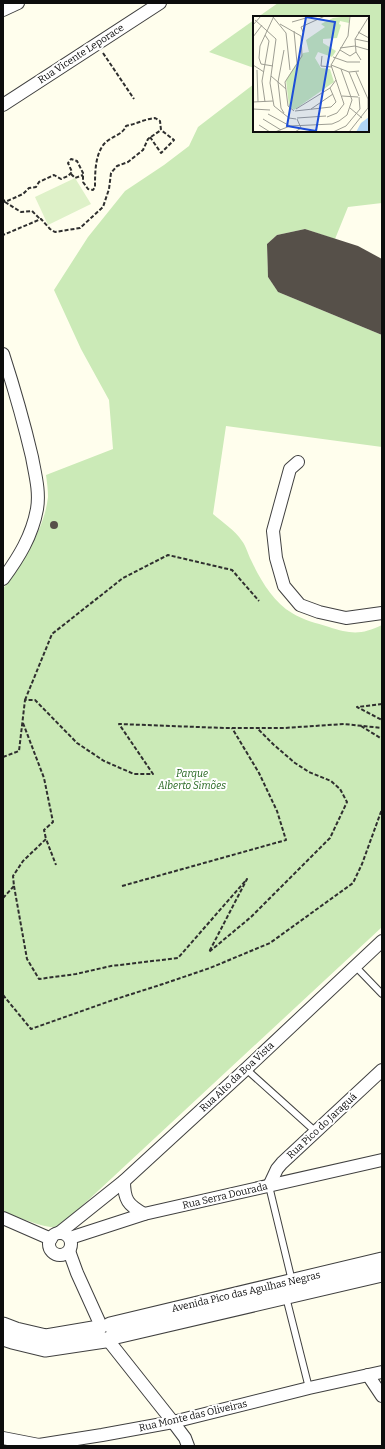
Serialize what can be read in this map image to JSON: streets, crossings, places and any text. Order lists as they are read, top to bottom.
{
  "streets": {
    "street": [
      "Rua Vicente Leporace",
      "Rua Alto da Boa Vista",
      "Rua Pico do Jaraguá",
      "Rua Serra Dourada",
      "Avenida Pico das Agulhas Negras",
      "Rua Monte das Oliveiras"
    ]
  },
  "crossings": [
    ["Rua Alto da Boa Vista", "Rua Serra Dourada"],
    ["Rua Pico do Jaraguá", "Rua Serra Dourada"]
  ],
  "parks": ["Parque Alberto Simões"]
}
